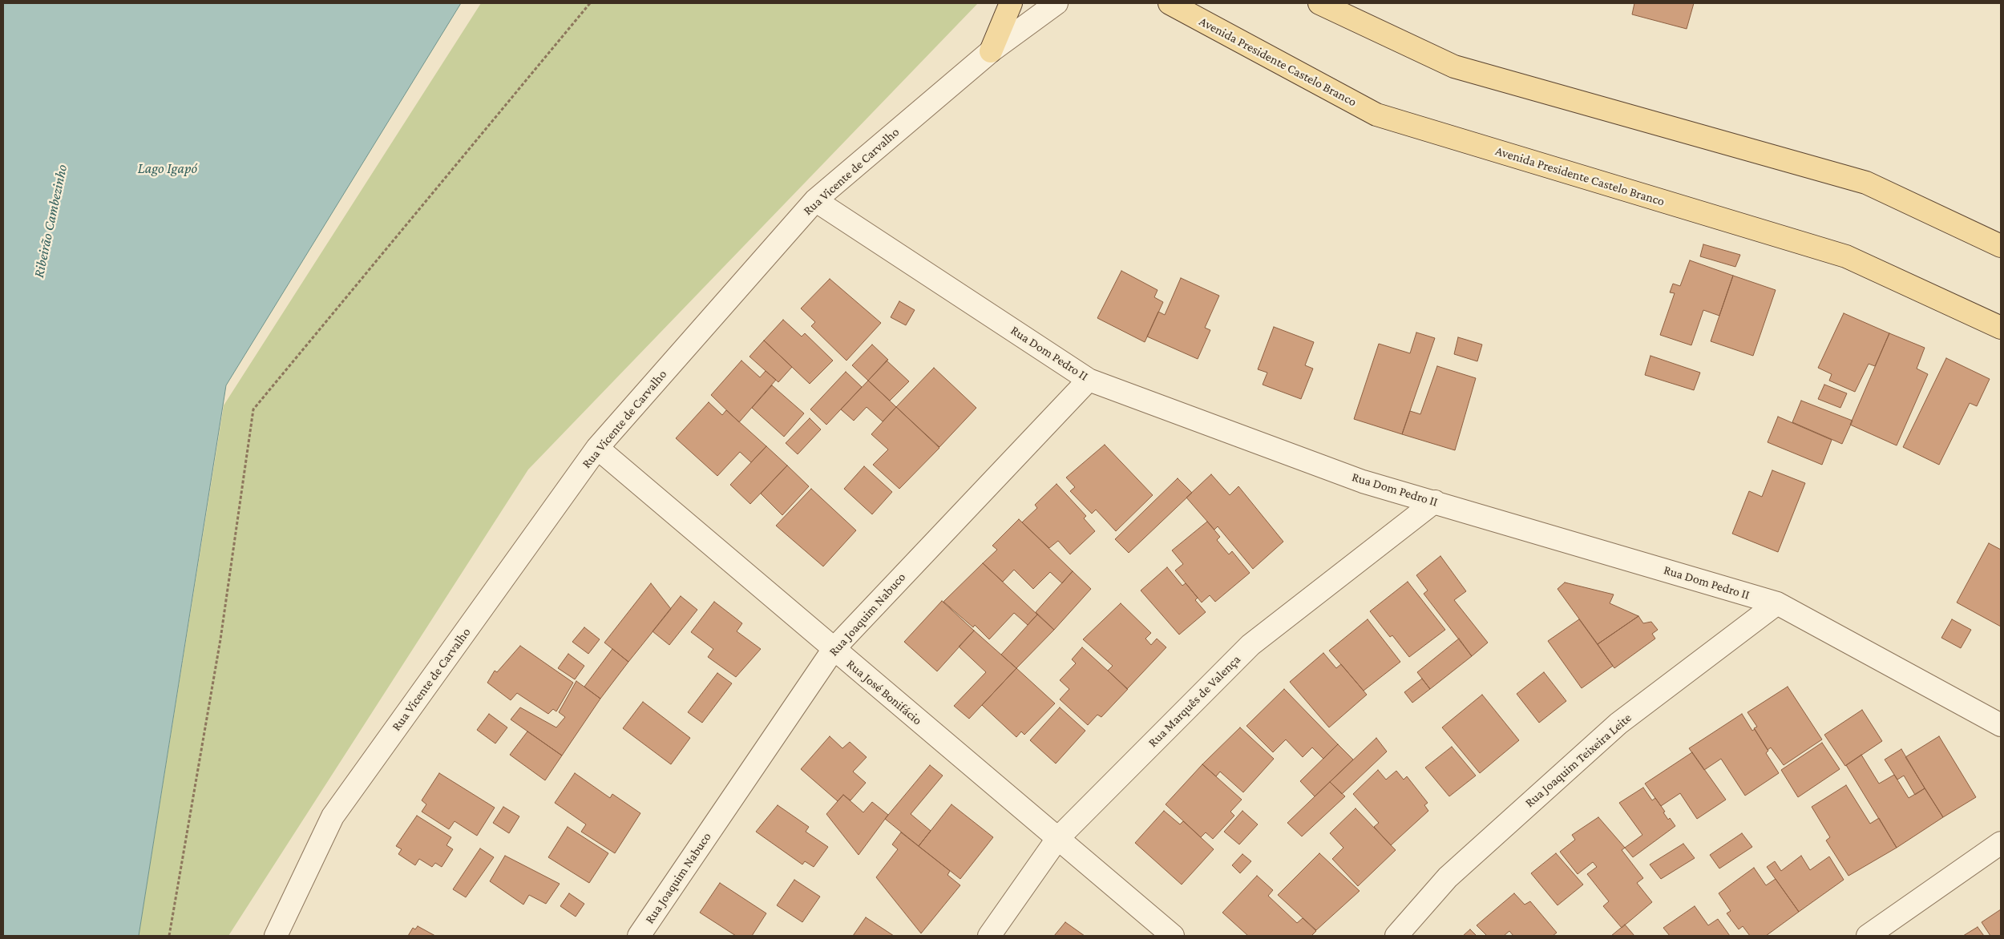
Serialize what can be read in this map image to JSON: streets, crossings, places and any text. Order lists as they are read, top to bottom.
{
  "streets": {
    "main road": ["Avenida Presidente Castelo Branco"],
    "street": [
      "Rua Vicente de Carvalho",
      "Rua Dom Pedro II",
      "Rua Joaquim Nabuco",
      "Rua José Bonifácio",
      "Rua Marquês de Valença",
      "Rua Joaquim Teixeira Leite"
    ]
  },
  "crossings": [
    ["Rua Vicente de Carvalho", "Rua Dom Pedro II"],
    ["Rua Vicente de Carvalho", "Rua José Bonifácio"],
    ["Rua Dom Pedro II", "Rua Joaquim Nabuco"],
    ["Rua Dom Pedro II", "Rua Marquês de Valença"],
    ["Rua Dom Pedro II", "Rua Joaquim Teixeira Leite"],
    ["Rua Joaquim Nabuco", "Rua José Bonifácio"],
    ["Rua José Bonifácio", "Rua Marquês de Valença"]
  ],
  "water": ["Lago Igapó", "Ribeirão Cambezinho"]
}
